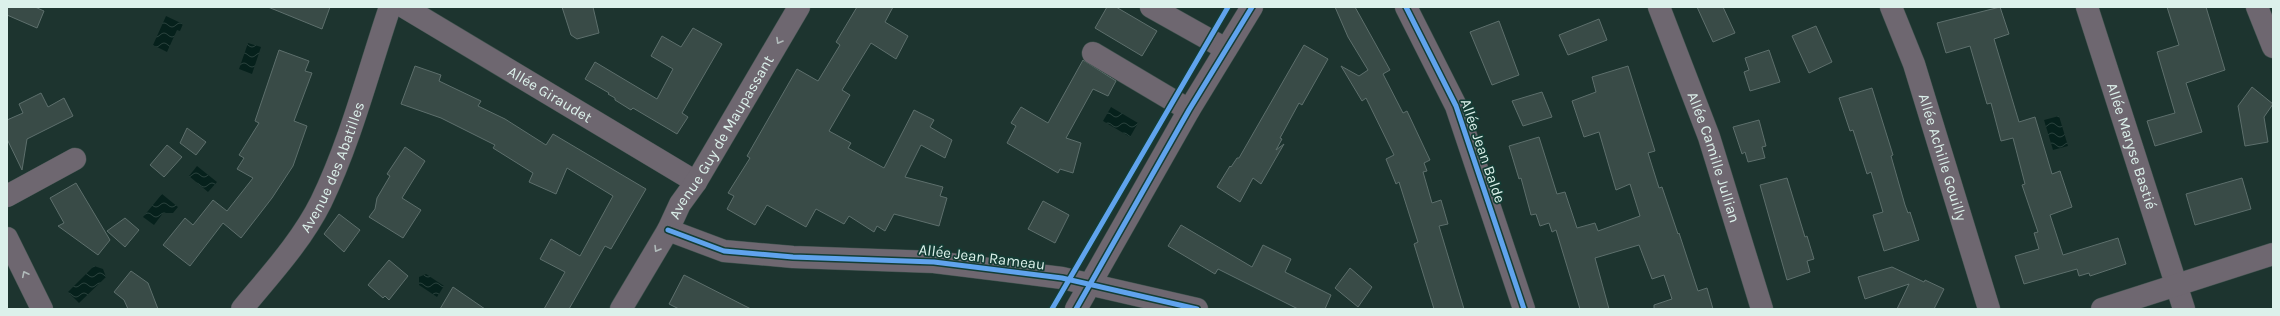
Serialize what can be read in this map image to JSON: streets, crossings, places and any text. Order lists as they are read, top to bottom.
{
  "streets": {
    "street": [
      "Allée Giraudet",
      "Avenue Guy de Maupassant",
      "Allée Maryse Bastié",
      "Allée Jean Balde",
      "Allée Camille Jullian",
      "Allée Achille Gouilly",
      "Avenue des Abatilles",
      "Allée Jean Rameau"
    ]
  },
  "crossings": [
    ["Allée Giraudet", "Avenue Guy de Maupassant"],
    ["Avenue Guy de Maupassant", "Allée Jean Rameau"]
  ],
  "one_way": ["Avenue Guy de Maupassant"]
}
